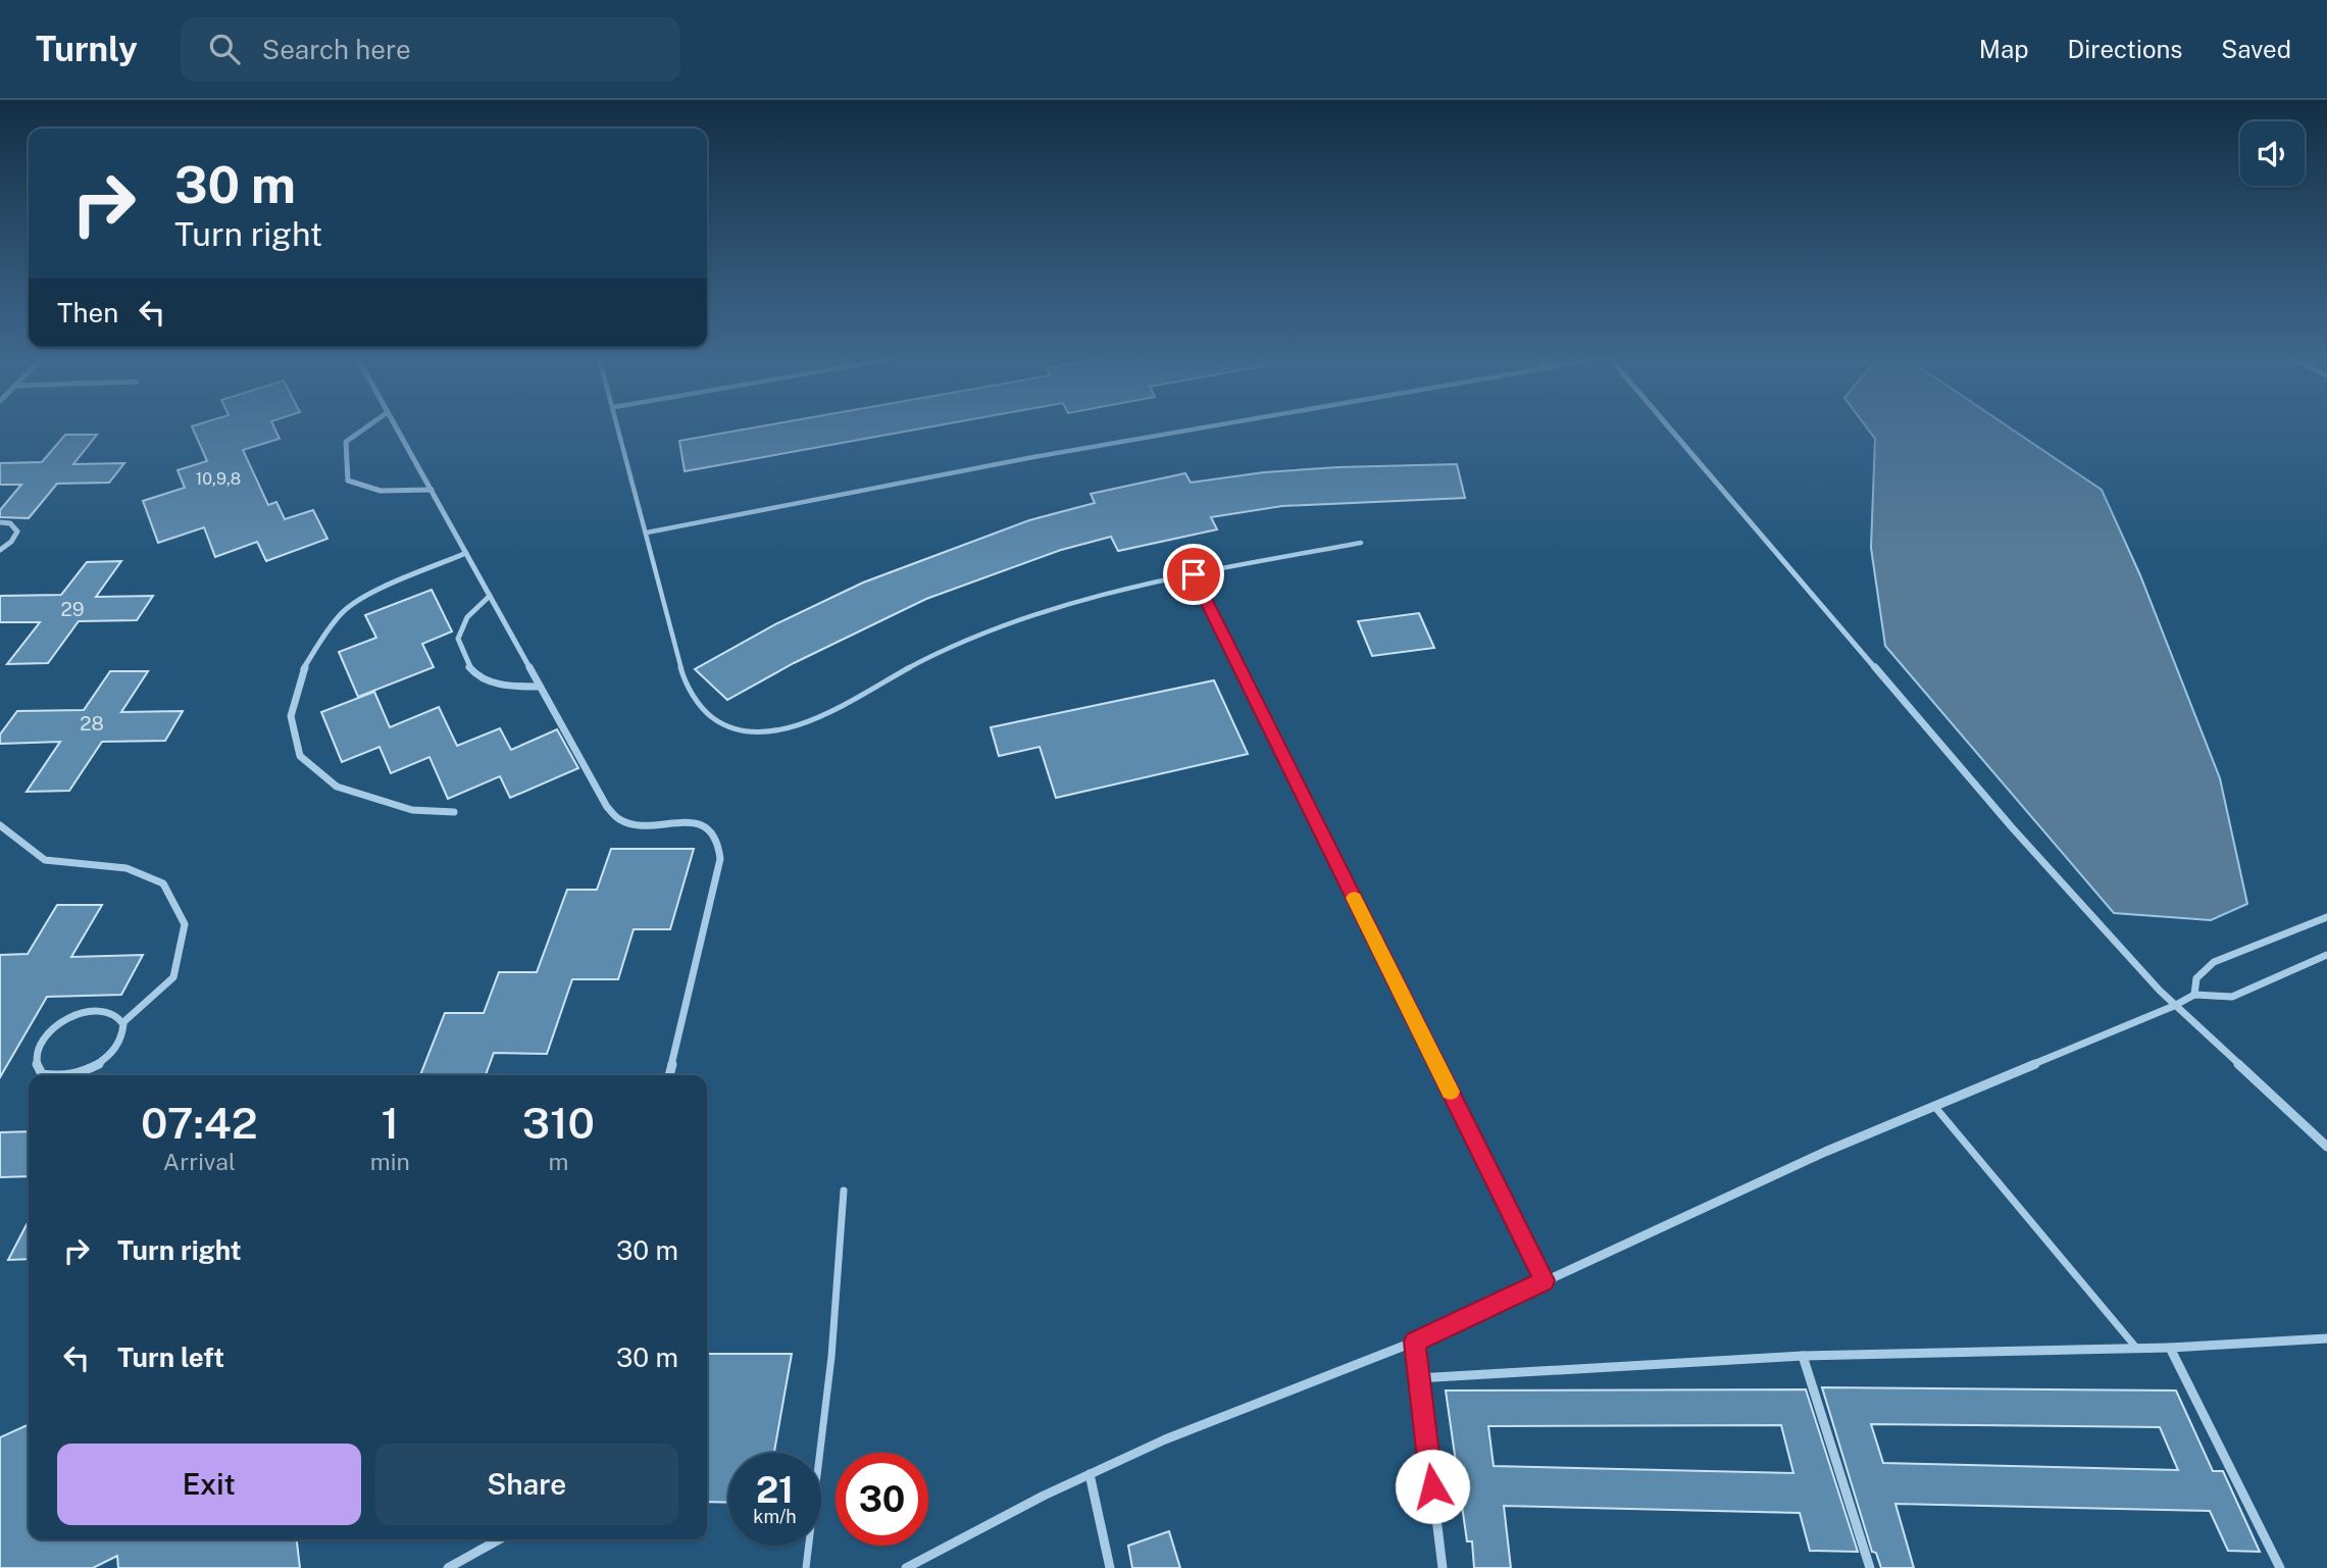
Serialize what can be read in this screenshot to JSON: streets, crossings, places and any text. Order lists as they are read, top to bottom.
{
  "house_numbers": ["10,9,8", "29", "28"],
  "page": {
    "header": "Turnly",
    "search": "Search here",
    "nav": ["Map", "Directions", "Saved"],
    "turn": ["30 m", "Turn right"],
    "then": "Then",
    "eta": [
      "07:42",
      "Arrival",
      "1",
      "min",
      "310",
      "m"
    ],
    "list": [
      {
        "name": "Turn right",
        "value": "30 m"
      },
      {
        "name": "Turn left",
        "value": "30 m"
      }
    ],
    "buttons": ["Exit", "Share"],
    "speed": "21 km/h",
    "limit": "30"
  }
}
